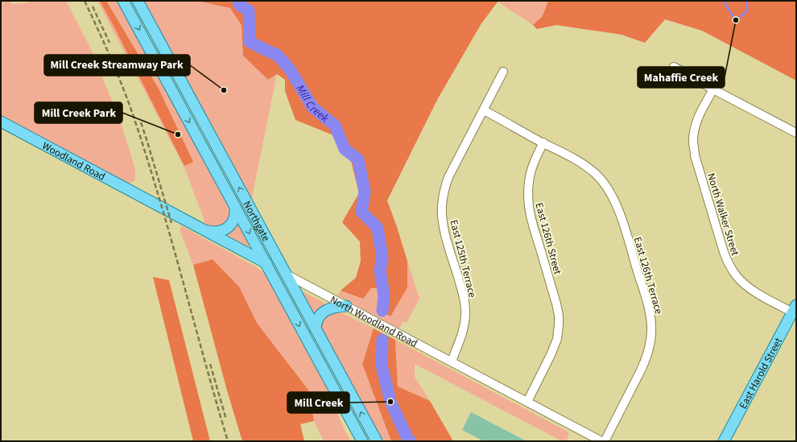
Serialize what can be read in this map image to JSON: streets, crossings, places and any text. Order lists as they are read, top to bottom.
{
  "streets": {
    "main road": [
      "Woodland Road",
      "Northgate",
      "North Woodland Road",
      "East Harold Street"
    ],
    "street": [
      "North Walker Street",
      "East 126th Street",
      "East 125th Terrace",
      "East 126th Terrace"
    ]
  },
  "crossings": [
    ["Woodland Road", "North Woodland Road"],
    ["North Walker Street", "East Harold Street"],
    ["Northgate", "North Woodland Road"],
    ["East 126th Street", "East 126th Terrace"],
    ["East 126th Street", "North Woodland Road"],
    ["East 125th Terrace", "North Woodland Road"]
  ],
  "water": ["Mill Creek"],
  "places": [
    "Mahaffie Creek",
    "Mill Creek Streamway Park",
    "Mill Creek Park",
    "Mill Creek"
  ]
}
